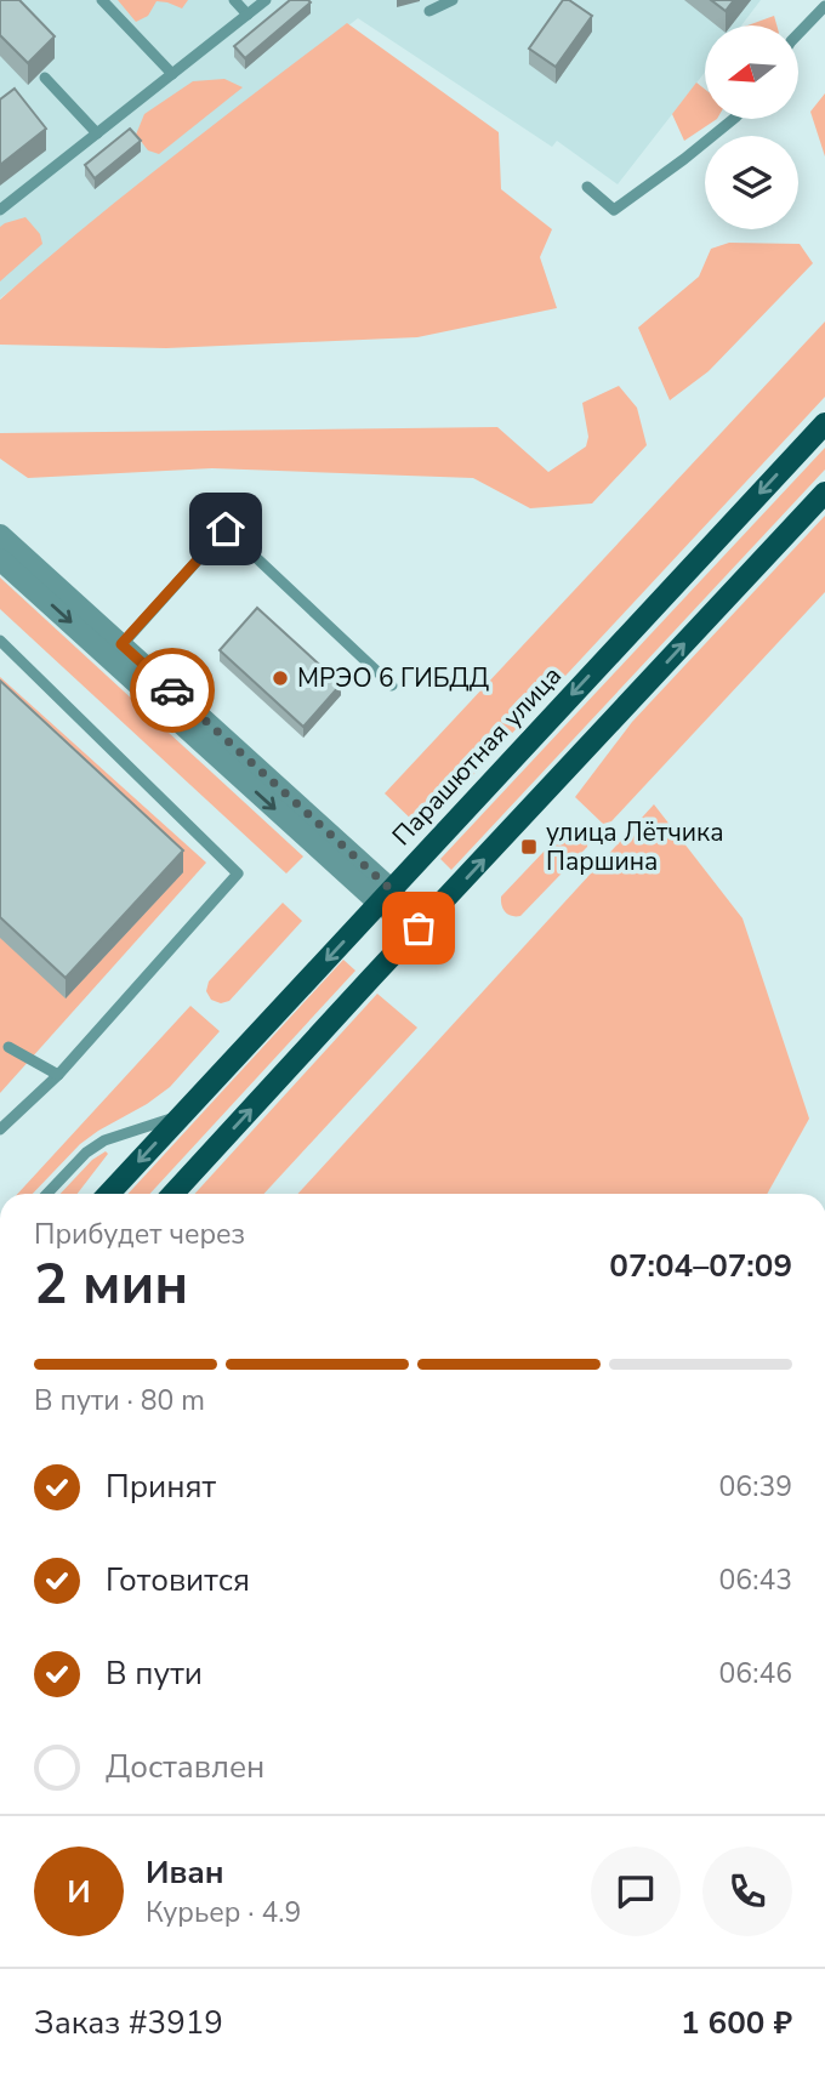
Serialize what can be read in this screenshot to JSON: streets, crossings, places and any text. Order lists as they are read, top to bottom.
{
  "streets": {
    "main road": ["Парашютная улица"]
  },
  "places": {
    "other": ["МРЭО 6 ГИБДД"],
    "transit": ["улица Лётчика Паршина"]
  },
  "north": "left",
  "page": {
    "heading": ["2 мин", "Прибудет через", "07:04–07:09"],
    "panel": [
      "Иван",
      "Курьер · 4.9",
      "Заказ #3919",
      "1 600 ₽"
    ],
    "bar": "В пути · 80 m",
    "list": [
      ["Принят", "06:39"],
      ["Готовится", "06:43"],
      ["В пути", "06:46"],
      "Доставлен"
    ],
    "round": "И"
  }
}
